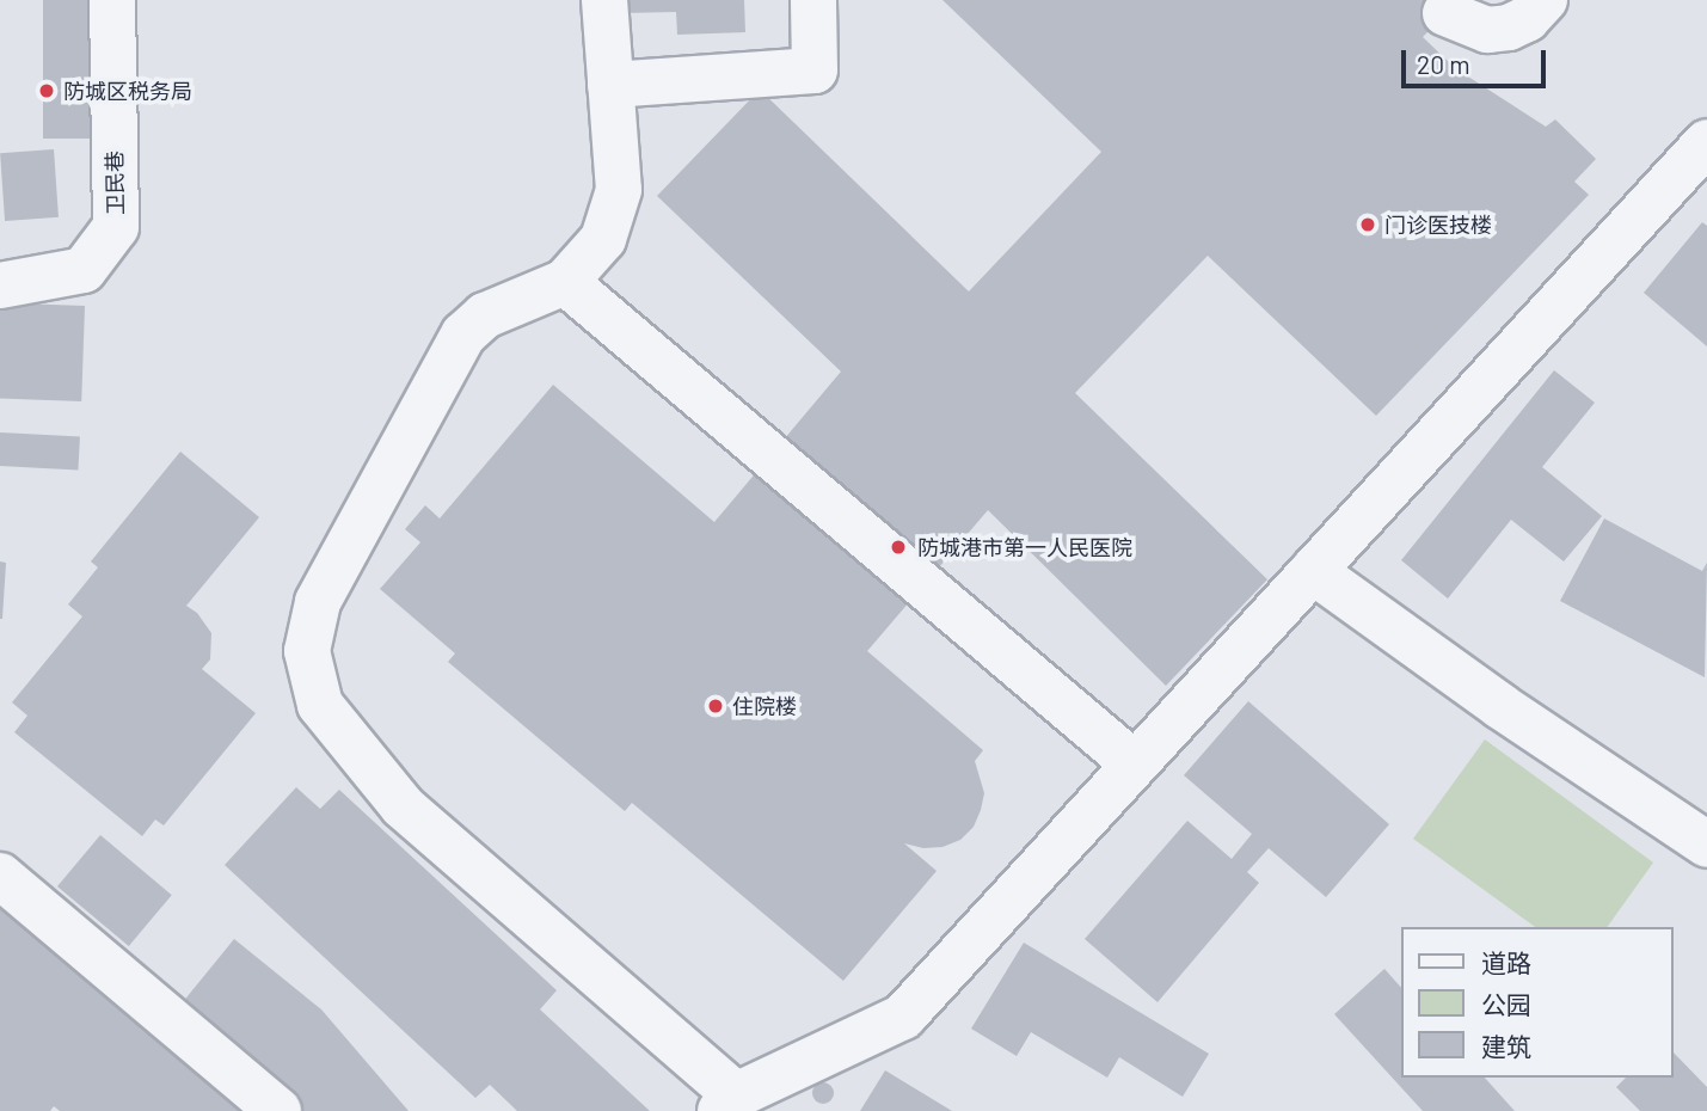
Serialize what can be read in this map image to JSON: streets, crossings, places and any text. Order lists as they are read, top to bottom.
{
  "streets": {
    "street": ["卫民巷"]
  },
  "places": [
    "防城区税务局",
    "门诊医技楼",
    "防城港市第一人民医院",
    "住院楼"
  ],
  "legend": ["道路", "公园", "建筑"],
  "scale_bar": "20 m"
}
